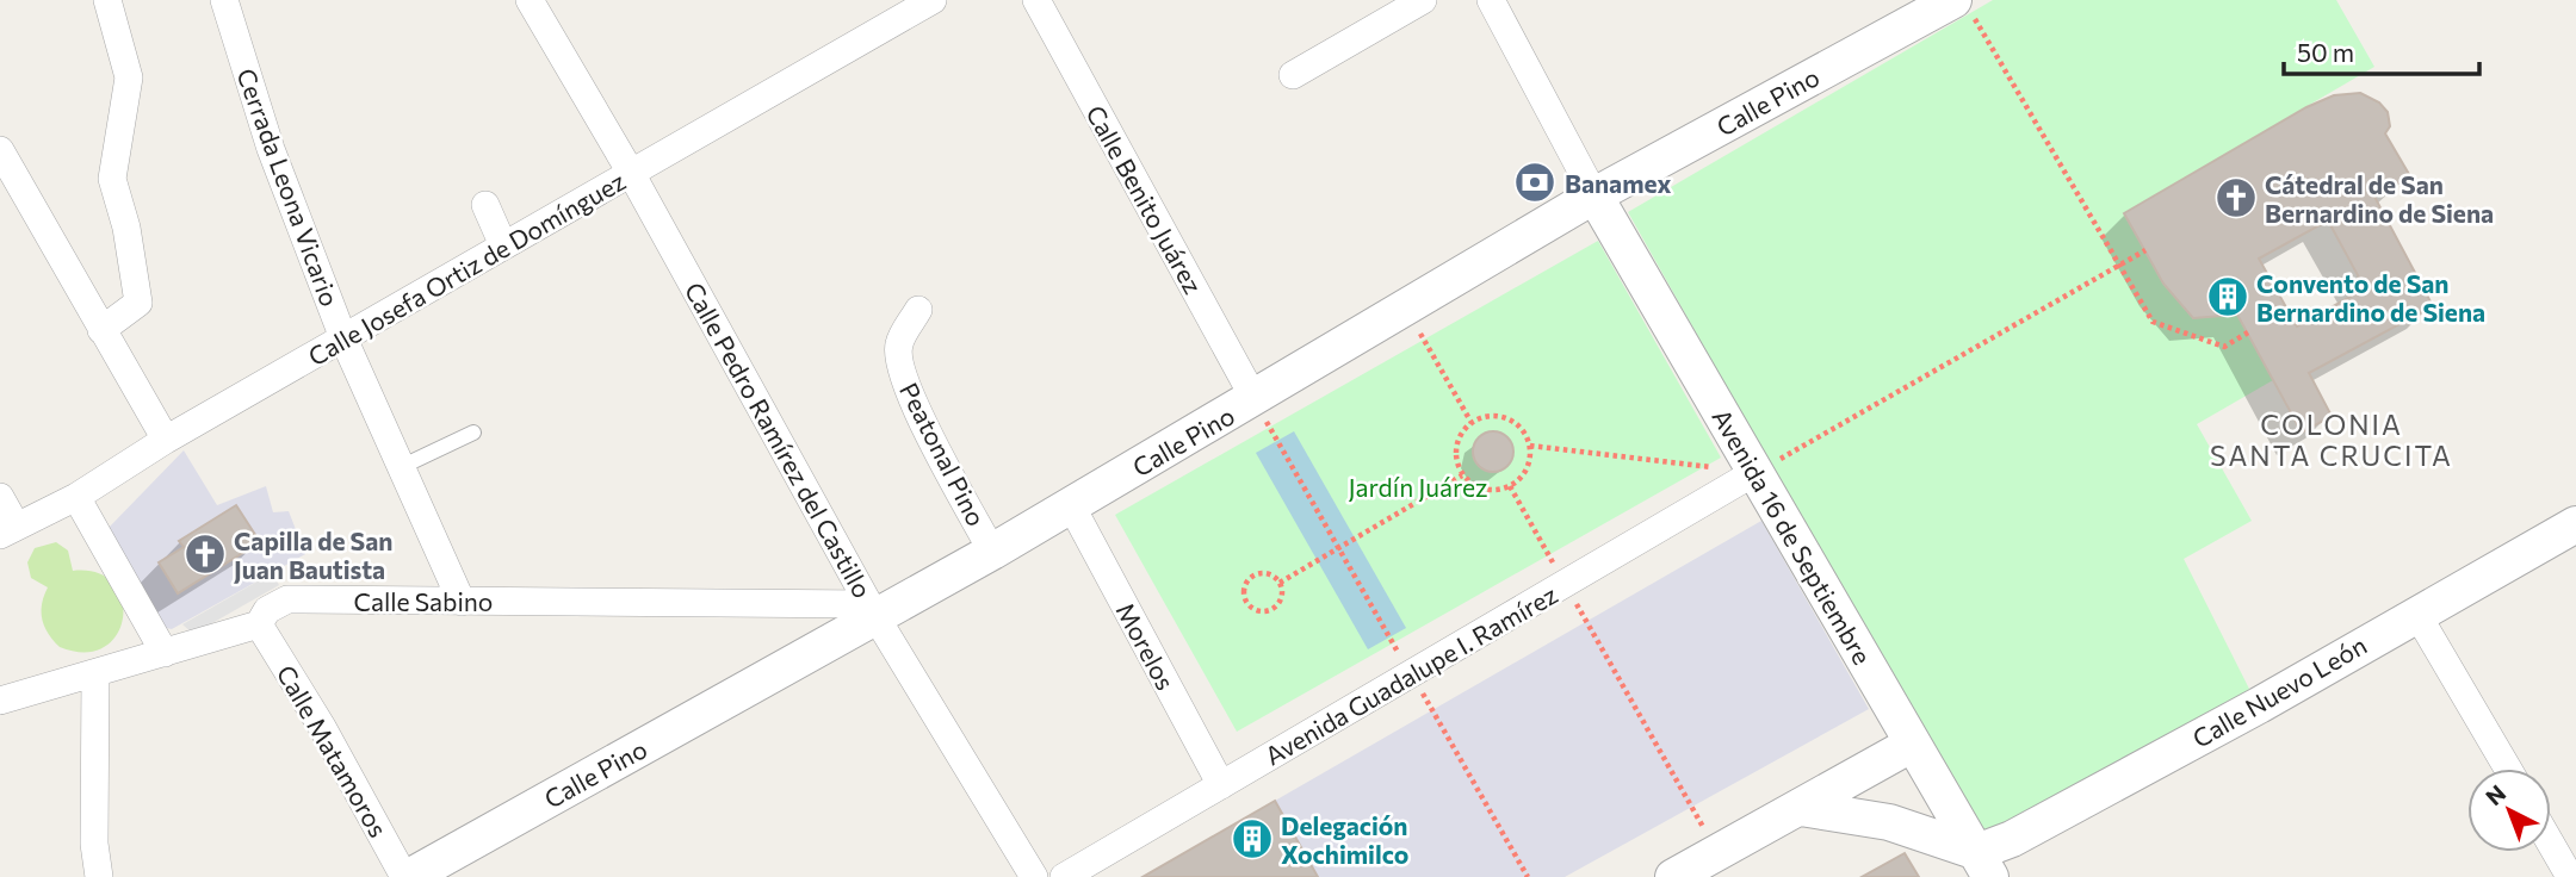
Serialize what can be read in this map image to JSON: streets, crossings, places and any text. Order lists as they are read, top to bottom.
{
  "streets": {
    "street": [
      "Calle Pino",
      "Cerrada Leona Vicario",
      "Calle Benito Juárez",
      "Calle Josefa Ortiz de Domínguez",
      "Calle Pedro Ramírez del Castillo",
      "Peatonal Pino",
      "Avenida 16 de Septiembre",
      "Calle Sabino",
      "Morelos",
      "Avenida Guadalupe I. Ramírez",
      "Calle Nuevo León",
      "Calle Matamoros"
    ]
  },
  "crossings": [
    ["Calle Pino", "Calle Benito Juárez"],
    ["Calle Pino", "Calle Pedro Ramírez del Castillo"],
    ["Calle Pino", "Peatonal Pino"],
    ["Calle Pino", "Avenida 16 de Septiembre"],
    ["Calle Pino", "Calle Sabino"],
    ["Calle Pino", "Morelos"],
    ["Calle Pino", "Calle Matamoros"],
    ["Cerrada Leona Vicario", "Calle Josefa Ortiz de Domínguez"],
    ["Cerrada Leona Vicario", "Calle Sabino"],
    ["Calle Josefa Ortiz de Domínguez", "Calle Pedro Ramírez del Castillo"],
    ["Calle Pedro Ramírez del Castillo", "Calle Sabino"],
    ["Avenida 16 de Septiembre", "Avenida Guadalupe I. Ramírez"],
    ["Avenida 16 de Septiembre", "Calle Nuevo León"],
    ["Calle Sabino", "Calle Matamoros"],
    ["Morelos", "Avenida Guadalupe I. Ramírez"]
  ],
  "districts": ["COLONIA SANTA CRUCITA"],
  "parks": ["Jardín Juárez"],
  "places": {
    "bank": ["Banamex"],
    "church": ["Cátedral de San Bernardino de Siena", "Capilla de San Juan Bautista"],
    "building": ["Convento de San Bernardino de Siena", "Delegación Xochimilco"]
  },
  "scale_bar": "50 m",
  "north": "top left"
}
